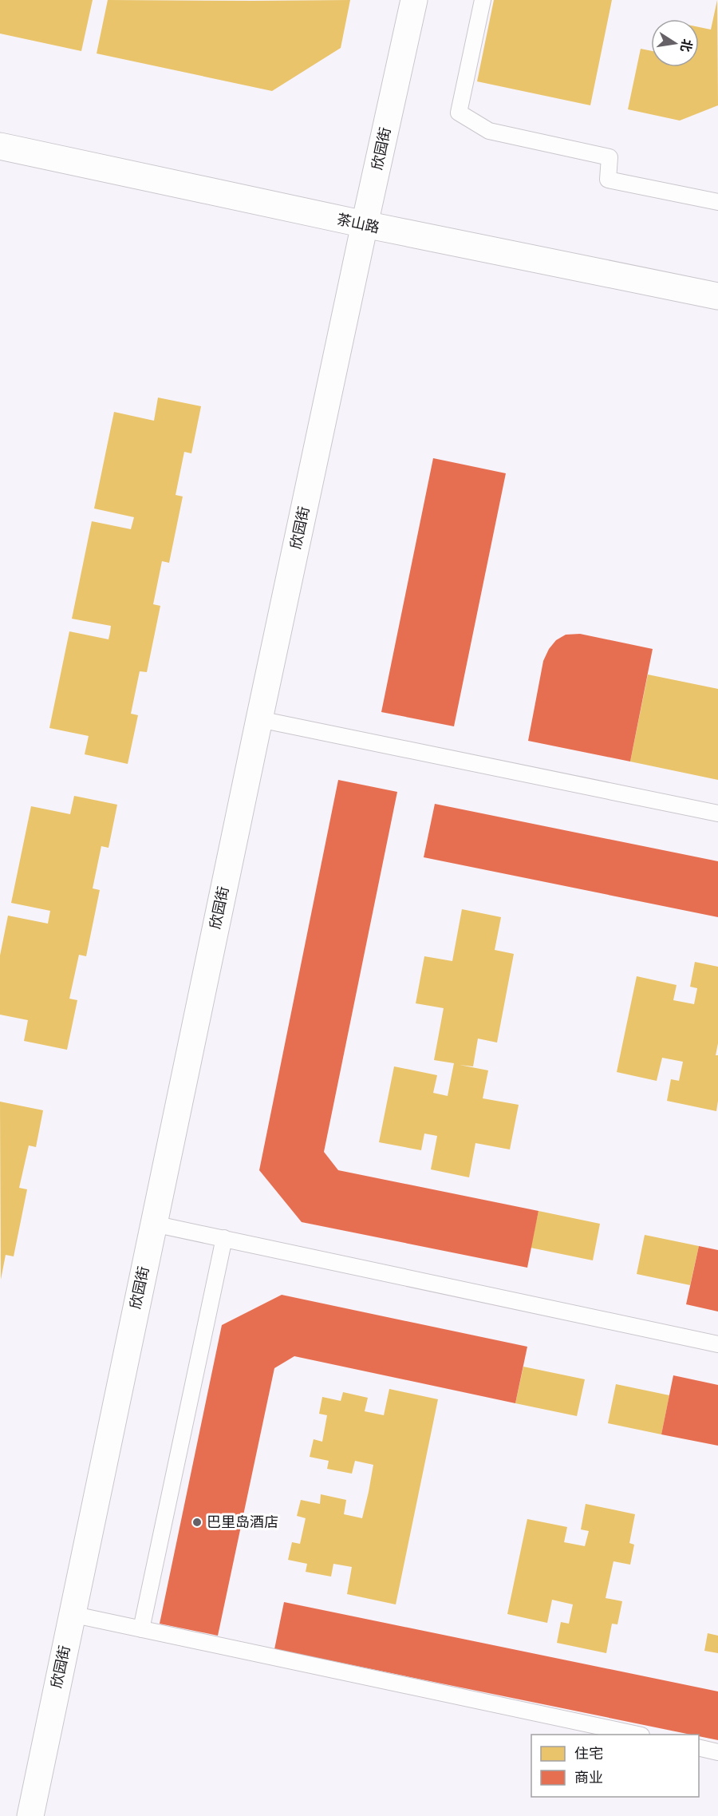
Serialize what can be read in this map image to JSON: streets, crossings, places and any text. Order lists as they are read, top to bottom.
{
  "streets": {
    "street": ["欣园街", "茶山路"]
  },
  "crossings": [
    ["欣园街", "茶山路"]
  ],
  "places": ["巴里岛酒店"],
  "legend": ["住宅", "商业"],
  "north": "right"
}
